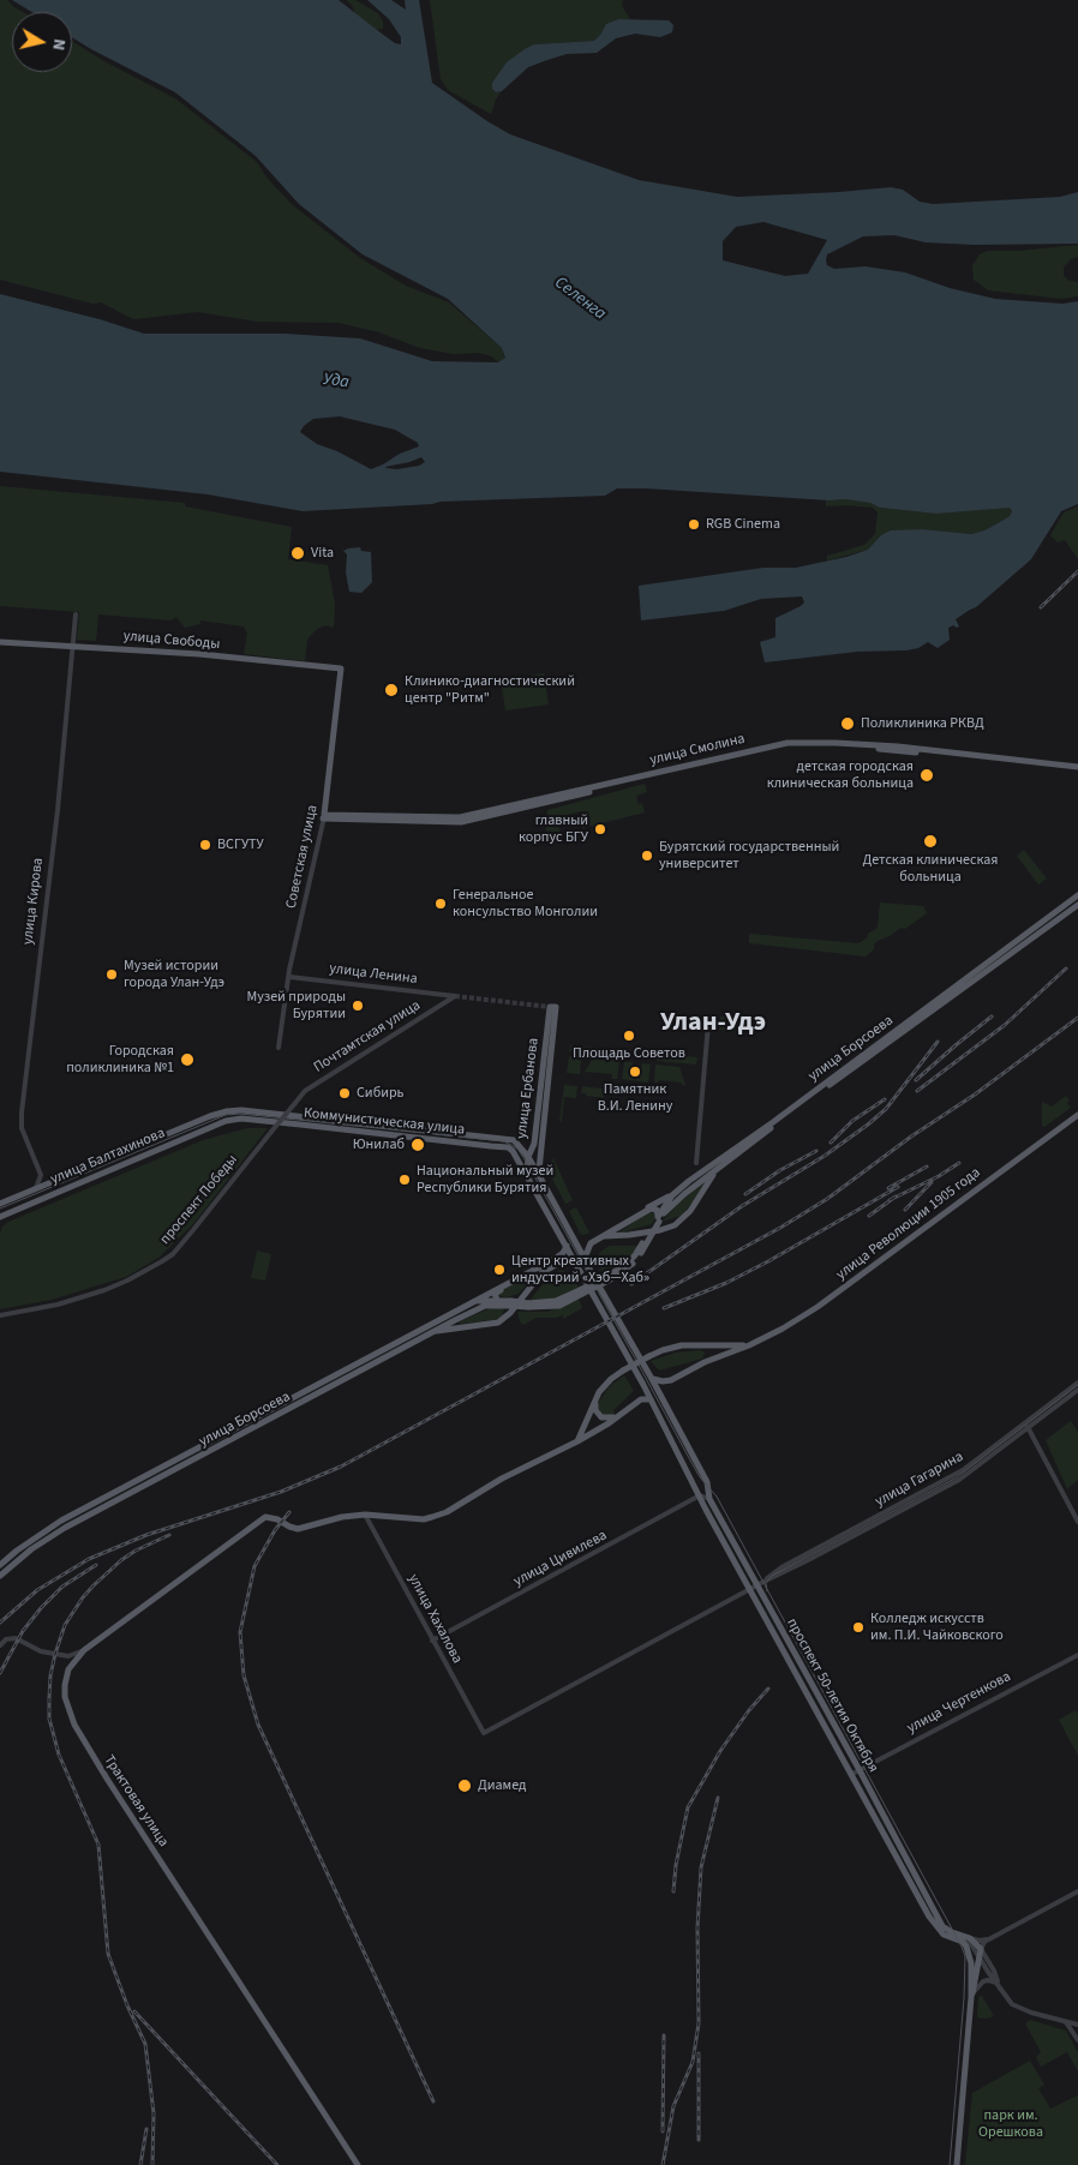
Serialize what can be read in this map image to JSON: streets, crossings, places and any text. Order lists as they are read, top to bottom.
{
  "streets": {
    "main road": [
      "улица Свободы",
      "улица Смолина",
      "Советская улица",
      "улица Борсоева",
      "улица Ербанова",
      "Коммунистическая улица",
      "улица Балтахинова",
      "улица Революции 1905 года",
      "проспект 50-летия Октября",
      "Трактовая улица"
    ],
    "street": [
      "улица Кирова",
      "улица Ленина",
      "Почтамтская улица",
      "проспект Победы",
      "улица Гагарина",
      "улица Цивилева",
      "улица Хахалова",
      "улица Чертенкова"
    ]
  },
  "crossings": [
    ["улица Свободы", "Советская улица"],
    ["улица Свободы", "улица Кирова"],
    ["улица Смолина", "Советская улица"],
    ["Советская улица", "улица Ленина"],
    ["улица Кирова", "улица Балтахинова"],
    ["улица Ленина", "Почтамтская улица"],
    ["Почтамтская улица", "проспект Победы"],
    ["улица Ербанова", "Коммунистическая улица"],
    ["Коммунистическая улица", "улица Балтахинова"],
    ["улица Революции 1905 года", "проспект 50-летия Октября"],
    ["улица Гагарина", "проспект 50-летия Октября"],
    ["улица Цивилева", "улица Хахалова"],
    ["улица Цивилева", "проспект 50-летия Октября"],
    ["улица Хахалова", "проспект 50-летия Октября"],
    ["улица Хахалова", "Трактовая улица"],
    ["проспект 50-летия Октября", "улица Чертенкова"]
  ],
  "districts": ["Улан-Удэ"],
  "water": ["Селенга", "Уда"],
  "parks": ["парк им. Орешкова"],
  "places": [
    "RGB Cinema",
    "Vita",
    "Клинико-диагностический центр \"Ритм\"",
    "Поликлиника РКВД",
    "детская городская клиническая больница",
    "главный корпус БГУ",
    "Детская клиническая больница",
    "ВСГУТУ",
    "Бурятский государственный университет",
    "Генеральное консульство Монголии",
    "Музей истории города Улан-Удэ",
    "Музей природы Бурятии",
    "Площадь Советов",
    "Городская поликлиника №1",
    "Памятник В.И. Ленину",
    "Сибирь",
    "Юнилаб",
    "Национальный музей Республики Бурятия",
    "Центр креативных индустрий «Хэб—Хаб»",
    "Колледж искусств им. П.И. Чайковского",
    "Диамед"
  ],
  "north": "right"
}
